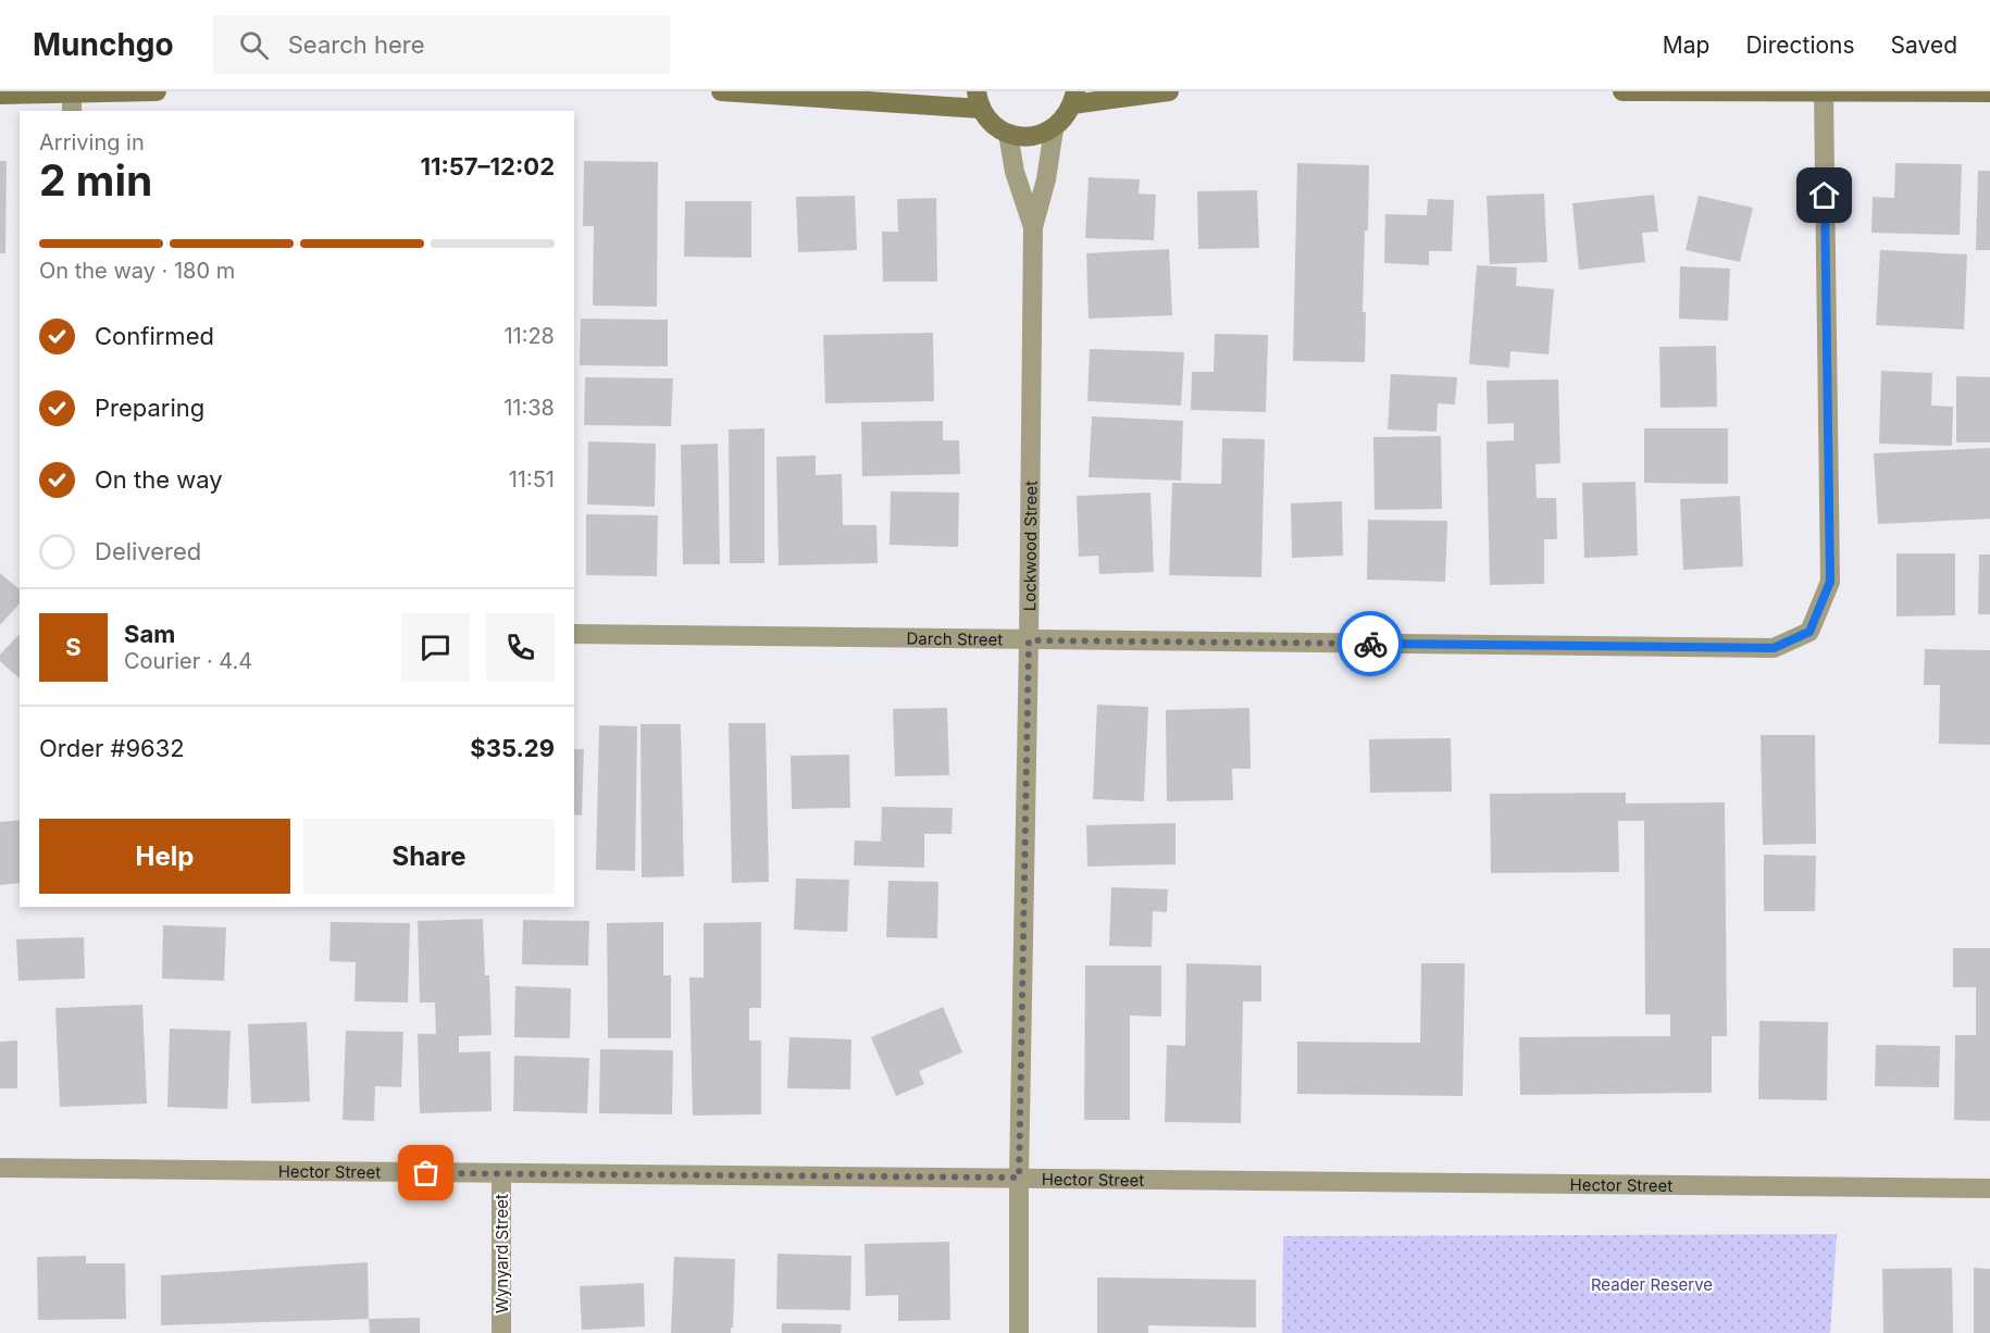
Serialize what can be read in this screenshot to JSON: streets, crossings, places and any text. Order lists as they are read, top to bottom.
{
  "streets": {
    "street": [
      "Lockwood Street",
      "Darch Street",
      "Hector Street",
      "Wynyard Street"
    ]
  },
  "crossings": [
    ["Lockwood Street", "Darch Street"],
    ["Lockwood Street", "Hector Street"],
    ["Hector Street", "Wynyard Street"]
  ],
  "parks": ["Reader Reserve"],
  "page": {
    "header": "Munchgo",
    "search": "Search here",
    "nav": ["Map", "Directions", "Saved"],
    "heading": ["2 min", "Arriving in", "11:57–12:02"],
    "panel": [
      "Sam",
      "Courier · 4.4",
      "Order #9632",
      "$35.29"
    ],
    "bar": "On the way · 180 m",
    "list": [
      ["Confirmed", "11:28"],
      ["Preparing", "11:38"],
      ["On the way", "11:51"],
      "Delivered"
    ],
    "round": "S",
    "buttons": ["Help", "Share"]
  }
}
